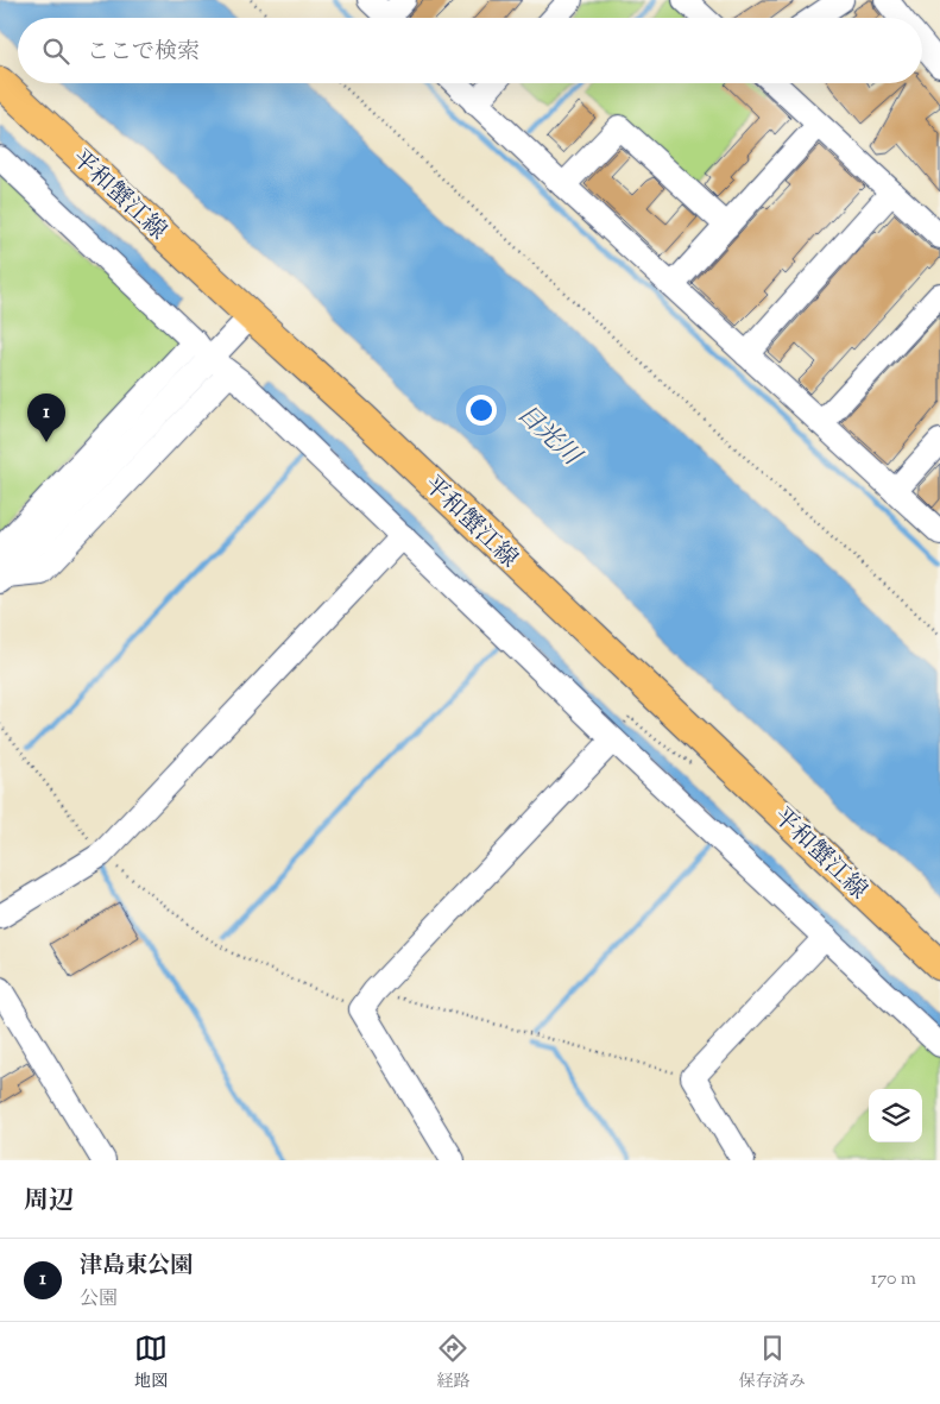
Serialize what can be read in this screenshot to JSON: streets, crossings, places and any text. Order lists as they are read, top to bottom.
{
  "streets": {
    "main road": ["平和蟹江線"]
  },
  "water": ["日光川"],
  "page": {
    "search": "ここで検索",
    "pins": "1",
    "heading": "周辺",
    "list": [
      {
        "mark": "1",
        "name": "津島東公園",
        "note": "公園",
        "value": "170 m"
      }
    ],
    "nav": ["地図", "経路", "保存済み"]
  }
}
